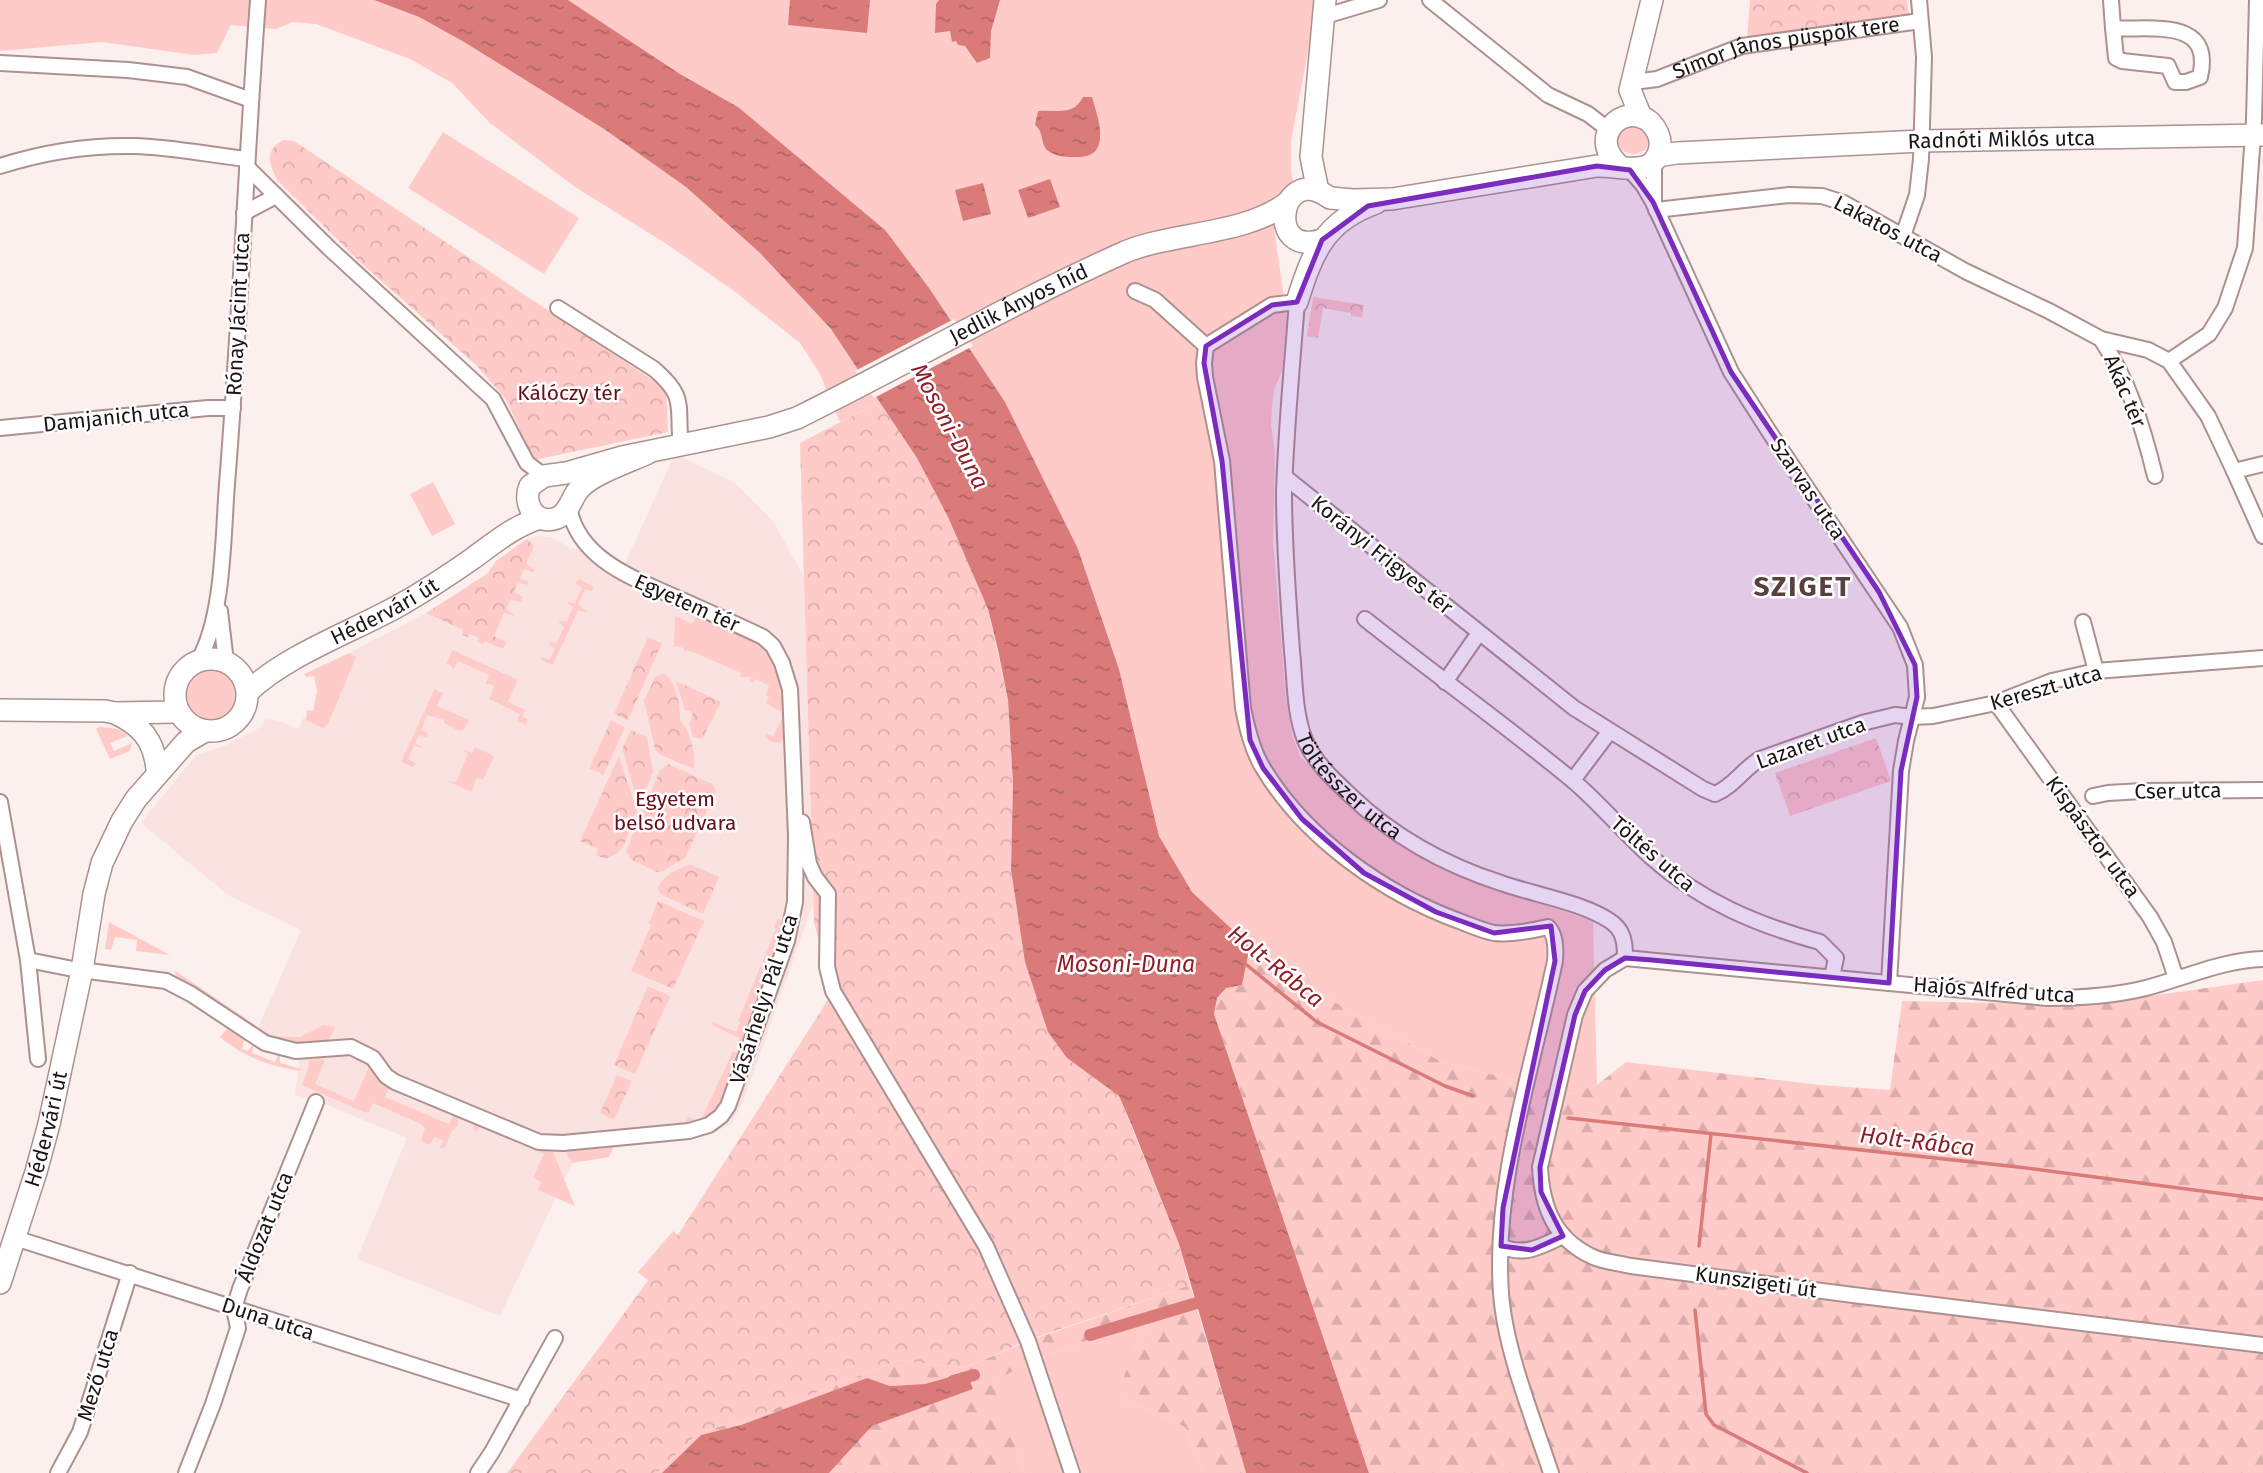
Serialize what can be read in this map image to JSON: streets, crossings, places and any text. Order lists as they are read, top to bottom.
{
  "streets": {
    "street": [
      "Simor János püspök tere",
      "Radnóti Miklós utca",
      "Lakatos utca",
      "Jedlik Ányos híd",
      "Rónay Jácint utca",
      "Akác tér",
      "Damjanich utca",
      "Szarvas utca",
      "Korányi Frigyes tér",
      "Egyetem tér",
      "Hédervári út",
      "Kereszt utca",
      "Lazaret utca",
      "Töltésszer utca",
      "Cser utca",
      "Kispásztor utca",
      "Töltés utca",
      "Hajós Alfréd utca",
      "Vásárhelyi Pál utca",
      "Áldozat utca",
      "Kunszigeti út",
      "Duna utca",
      "Mező utca"
    ]
  },
  "crossings": [
    ["Radnóti Miklós utca", "Szarvas utca"],
    ["Lakatos utca", "Akác tér"],
    ["Lakatos utca", "Szarvas utca"],
    ["Rónay Jácint utca", "Damjanich utca"],
    ["Rónay Jácint utca", "Hédervári út"],
    ["Szarvas utca", "Kereszt utca"],
    ["Szarvas utca", "Lazaret utca"],
    ["Szarvas utca", "Hajós Alfréd utca"],
    ["Korányi Frigyes tér", "Lazaret utca"],
    ["Korányi Frigyes tér", "Töltésszer utca"],
    ["Egyetem tér", "Hédervári út"],
    ["Egyetem tér", "Vásárhelyi Pál utca"],
    ["Hédervári út", "Vásárhelyi Pál utca"],
    ["Hédervári út", "Duna utca"],
    ["Kereszt utca", "Lazaret utca"],
    ["Kereszt utca", "Kispásztor utca"],
    ["Töltésszer utca", "Kunszigeti út"],
    ["Kispásztor utca", "Hajós Alfréd utca"],
    ["Áldozat utca", "Duna utca"],
    ["Duna utca", "Mező utca"]
  ],
  "districts": ["SZIGET"],
  "water": ["Mosoni-Duna", "Holt-Rábca"],
  "parks": ["Kálóczy tér", "Egyetem belső udvara"]
}
